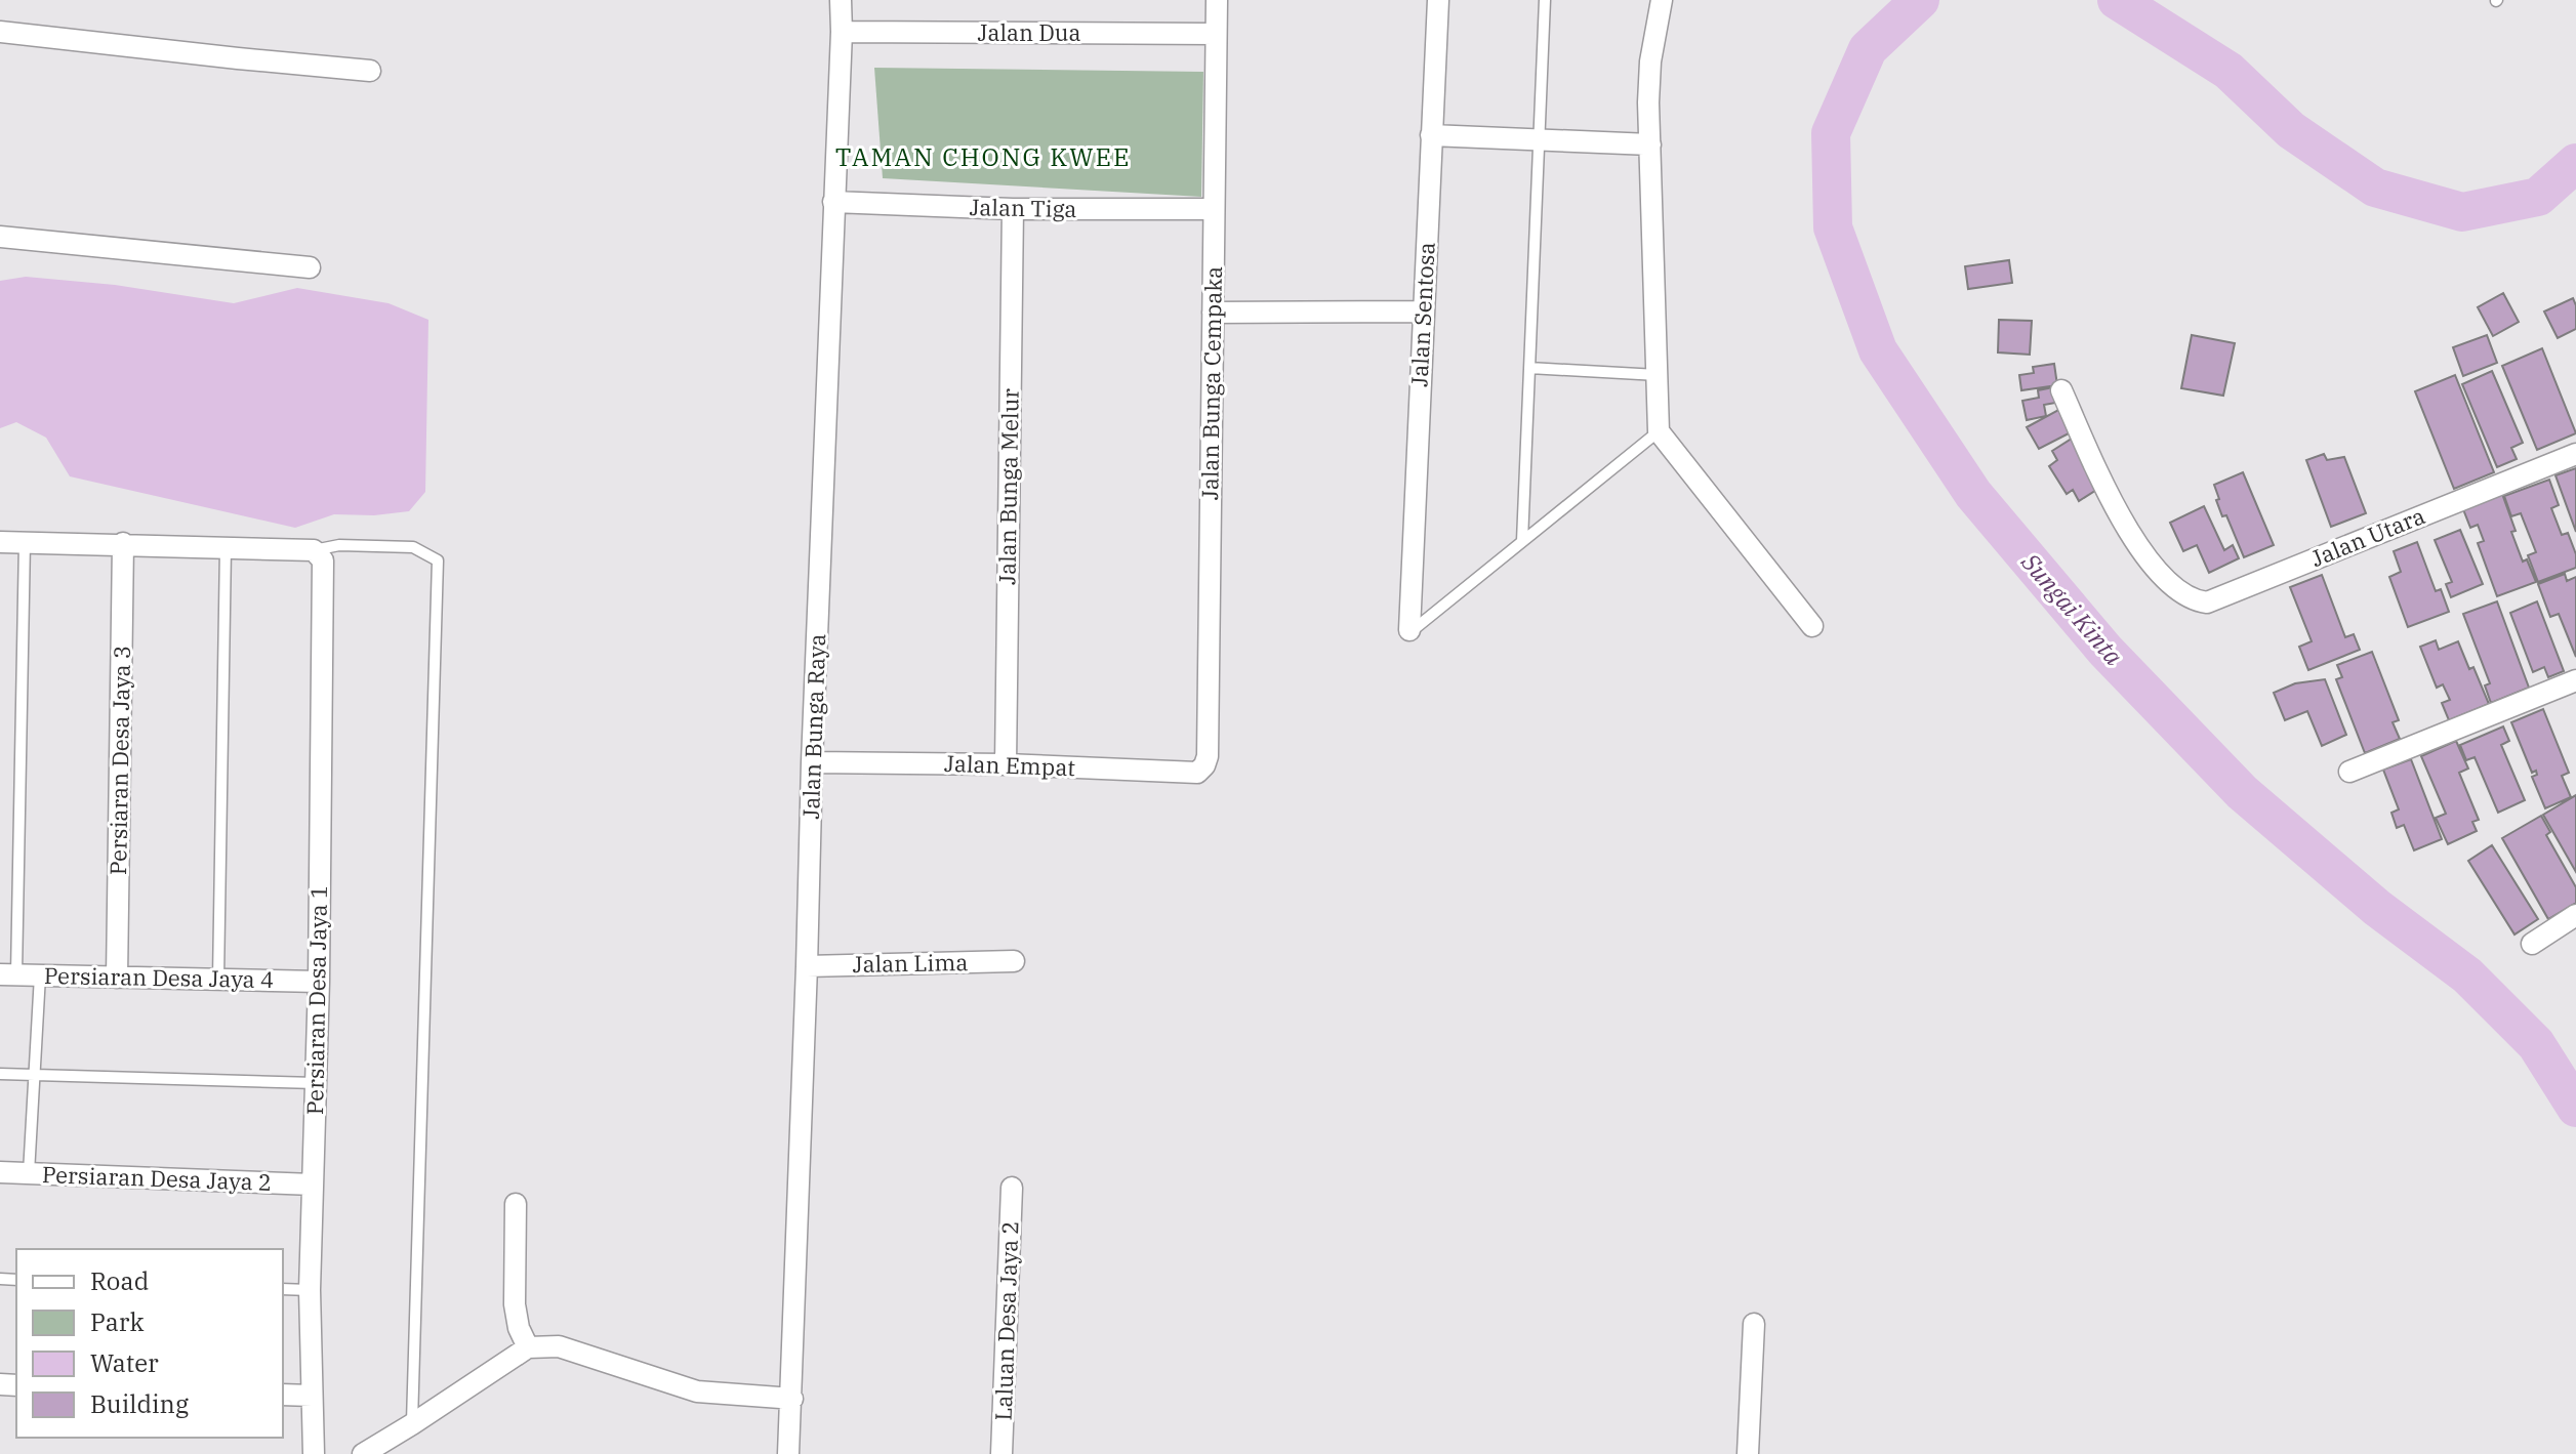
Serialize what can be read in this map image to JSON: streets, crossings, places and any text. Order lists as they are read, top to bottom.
{
  "streets": {
    "street": [
      "Jalan Dua",
      "Jalan Tiga",
      "Jalan Sentosa",
      "Jalan Bunga Cempaka",
      "Jalan Bunga Melur",
      "Jalan Utara",
      "Jalan Bunga Raya",
      "Persiaran Desa Jaya 3",
      "Jalan Empat",
      "Jalan Lima",
      "Persiaran Desa Jaya 4",
      "Persiaran Desa Jaya 1",
      "Persiaran Desa Jaya 2",
      "Laluan Desa Jaya 2"
    ]
  },
  "crossings": [
    ["Jalan Dua", "Jalan Bunga Cempaka"],
    ["Jalan Dua", "Jalan Bunga Raya"],
    ["Jalan Tiga", "Jalan Bunga Cempaka"],
    ["Jalan Tiga", "Jalan Bunga Melur"],
    ["Jalan Tiga", "Jalan Bunga Raya"],
    ["Jalan Bunga Cempaka", "Jalan Empat"],
    ["Jalan Bunga Melur", "Jalan Empat"],
    ["Jalan Bunga Raya", "Jalan Empat"],
    ["Jalan Bunga Raya", "Jalan Lima"],
    ["Persiaran Desa Jaya 3", "Persiaran Desa Jaya 4"],
    ["Persiaran Desa Jaya 4", "Persiaran Desa Jaya 1"],
    ["Persiaran Desa Jaya 1", "Persiaran Desa Jaya 2"]
  ],
  "districts": ["TAMAN CHONG KWEE"],
  "water": ["Sungai Kinta"],
  "legend": [
    "Road",
    "Park",
    "Water",
    "Building"
  ]
}
